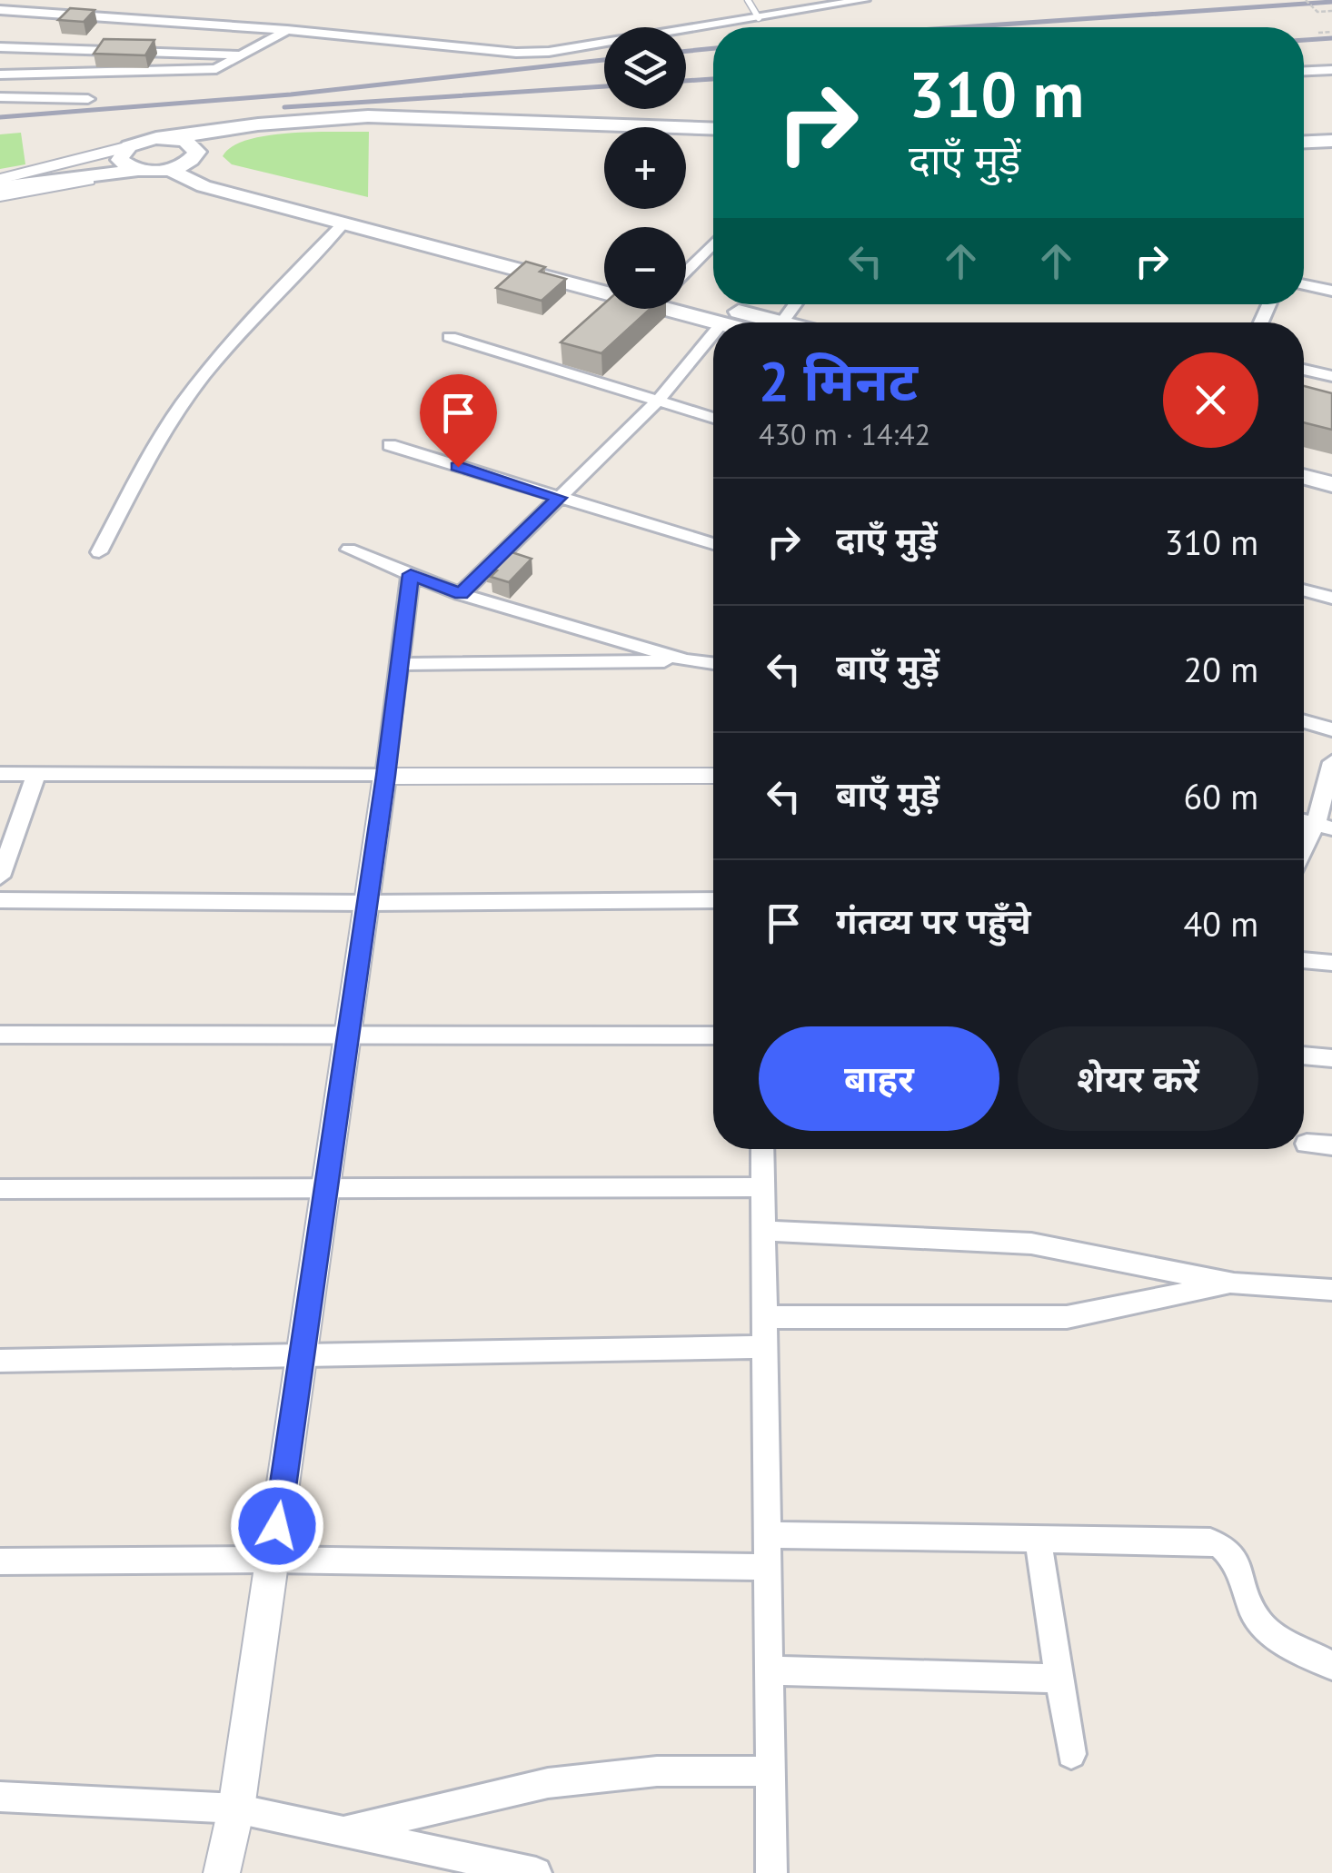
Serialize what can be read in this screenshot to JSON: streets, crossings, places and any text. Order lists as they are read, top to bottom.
{
  "page": {
    "map_buttons": ["+", "−"],
    "turn": ["310 m", "दाएँ मुड़ें"],
    "heading": ["2 मिनट", "430 m · 14:42"],
    "list": [
      {
        "name": "दाएँ मुड़ें",
        "value": "310 m"
      },
      {
        "name": "बाएँ मुड़ें",
        "value": "20 m"
      },
      {
        "name": "बाएँ मुड़ें",
        "value": "60 m"
      },
      {
        "name": "गंतव्य पर पहुँचे",
        "value": "40 m"
      }
    ],
    "buttons": ["बाहर", "शेयर करें"]
  }
}
